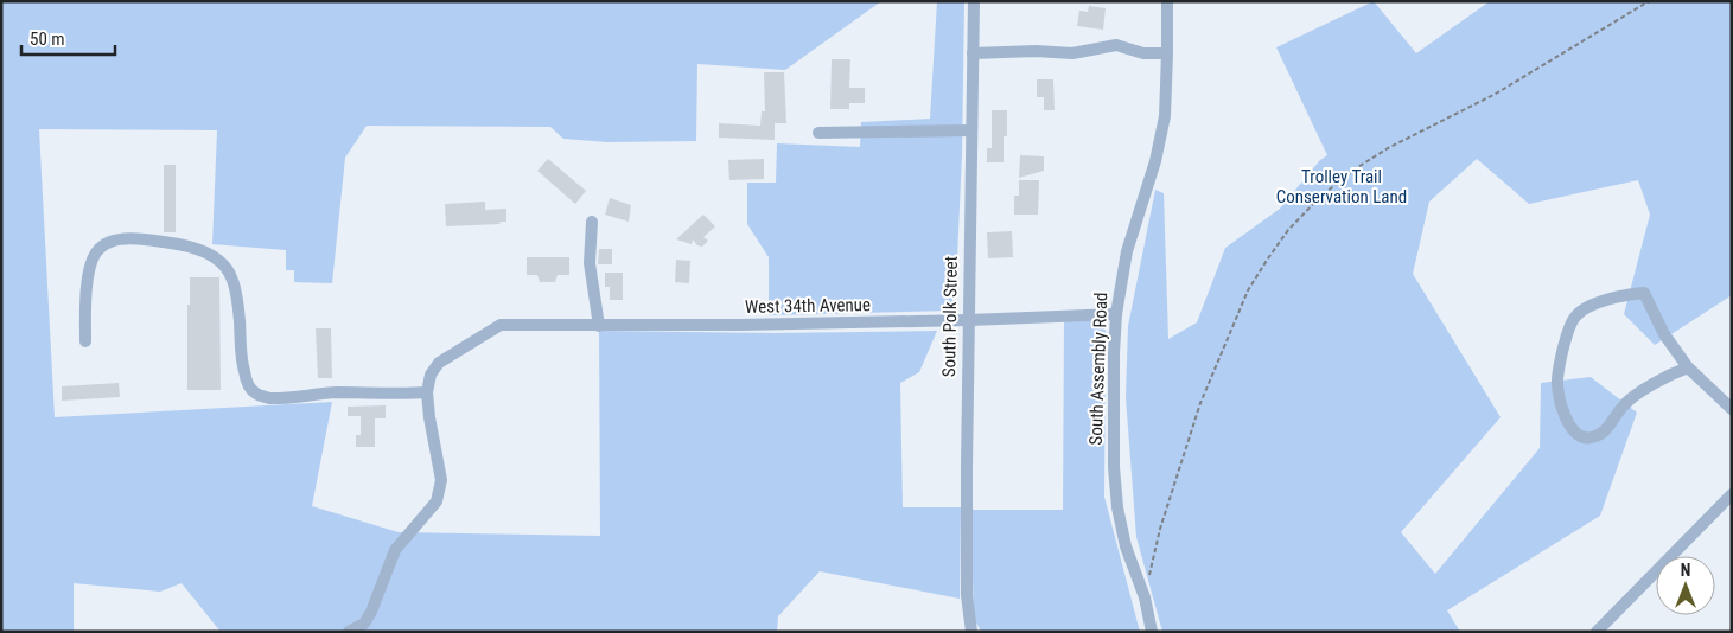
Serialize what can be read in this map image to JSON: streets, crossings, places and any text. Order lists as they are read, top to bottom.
{
  "streets": {
    "street": ["West 34th Avenue", "South Polk Street", "South Assembly Road"]
  },
  "crossings": [
    ["West 34th Avenue", "South Polk Street"],
    ["West 34th Avenue", "South Assembly Road"]
  ],
  "parks": ["Trolley Trail Conservation Land"],
  "scale_bar": "50 m",
  "north": "top"
}
